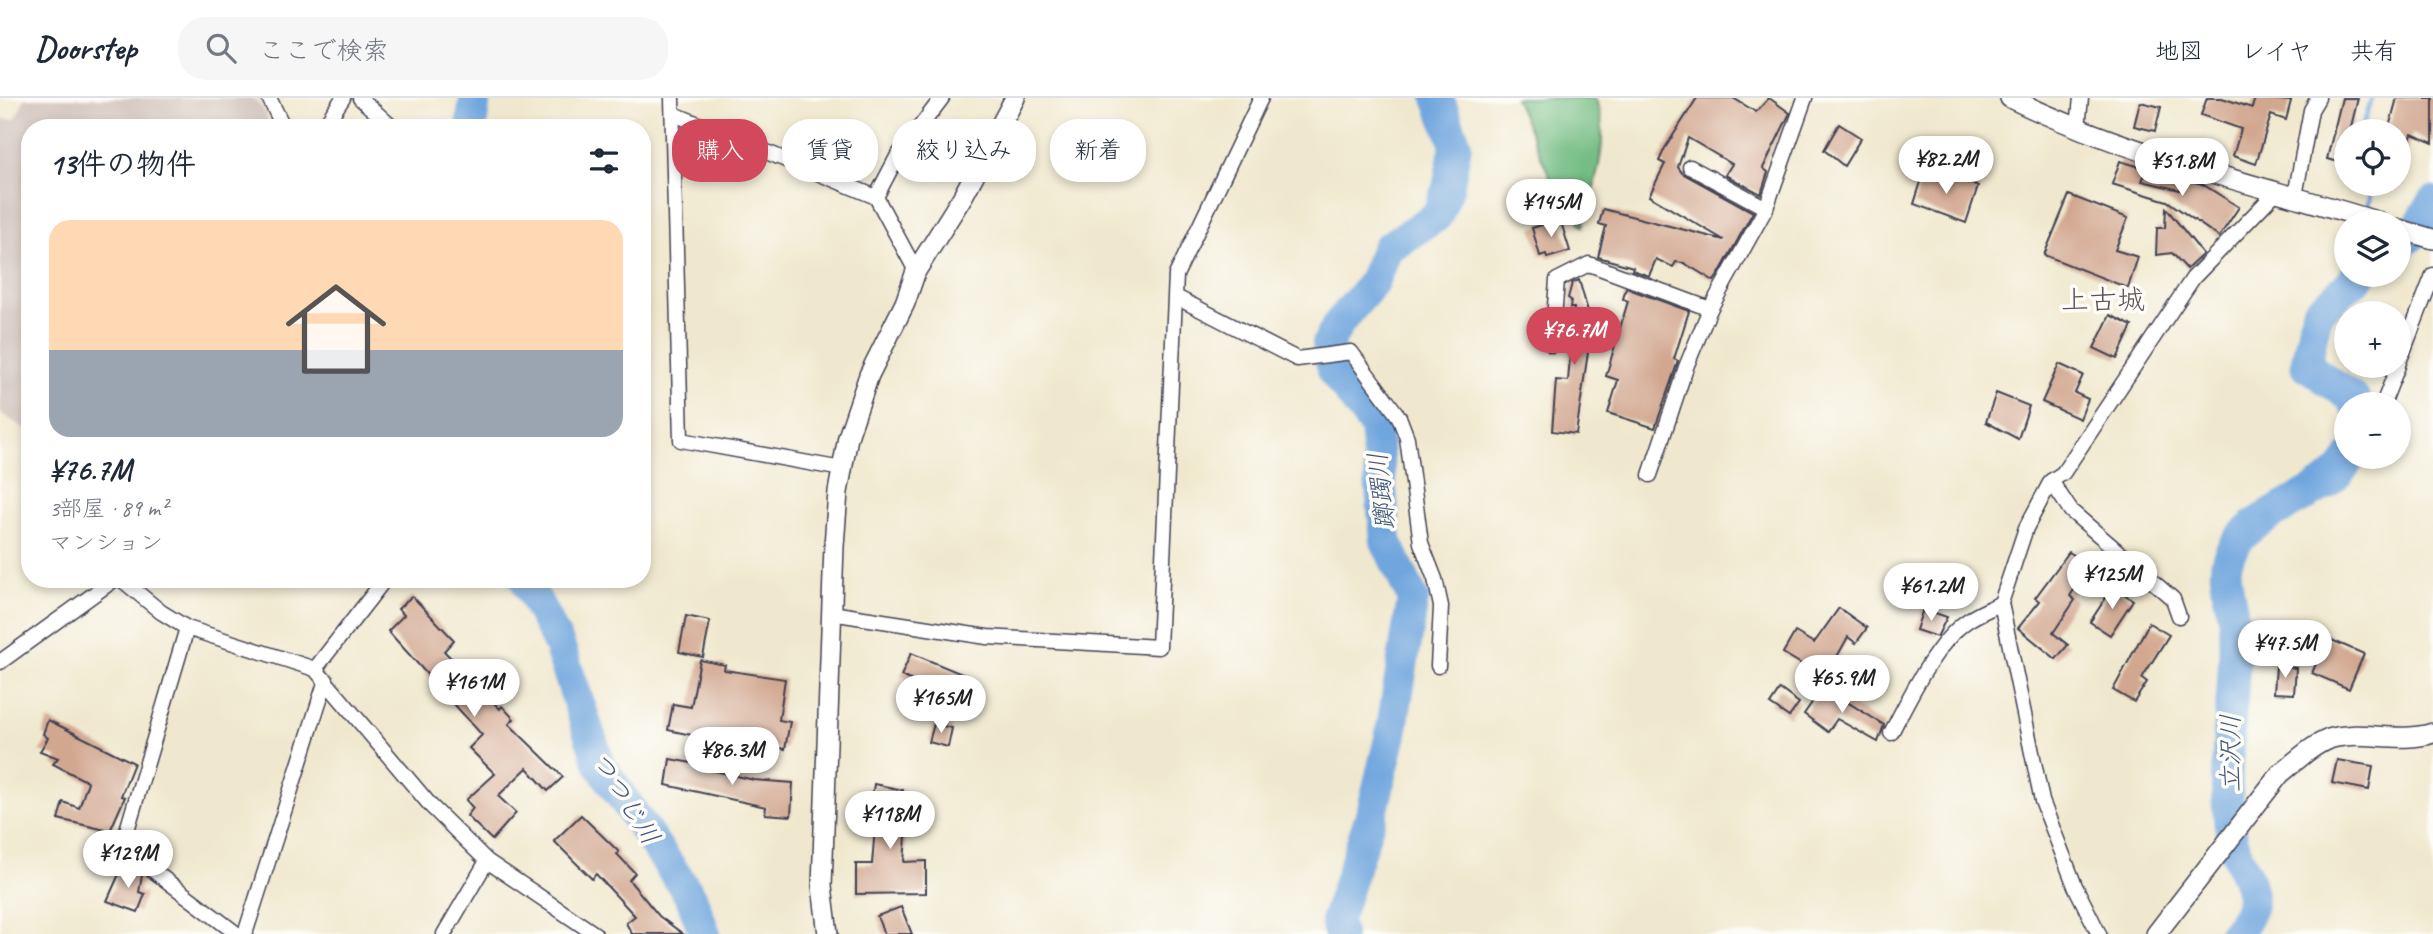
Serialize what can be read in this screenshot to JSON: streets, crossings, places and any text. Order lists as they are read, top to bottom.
{
  "districts": ["上古城"],
  "water": ["躑躅川", "立沢川", "つつじ川"],
  "page": {
    "header": "Doorstep",
    "search": "ここで検索",
    "nav": ["地図", "レイヤ", "共有"],
    "map_buttons": ["+", "−"],
    "chip": [
      "購入",
      "賃貸",
      "絞り込み",
      "新着"
    ],
    "heading": "13件の物件",
    "price": [
      "¥82.2M",
      "¥51.8M",
      "¥145M",
      "¥76.7M",
      "¥125M",
      "¥61.2M",
      "¥47.5M",
      "¥65.9M",
      "¥161M",
      "¥165M",
      "¥86.3M",
      "¥118M",
      "¥129M"
    ],
    "list": [
      {
        "name": "¥76.7M",
        "note": "3部屋 · 89 m² · マンション"
      }
    ]
  }
}
